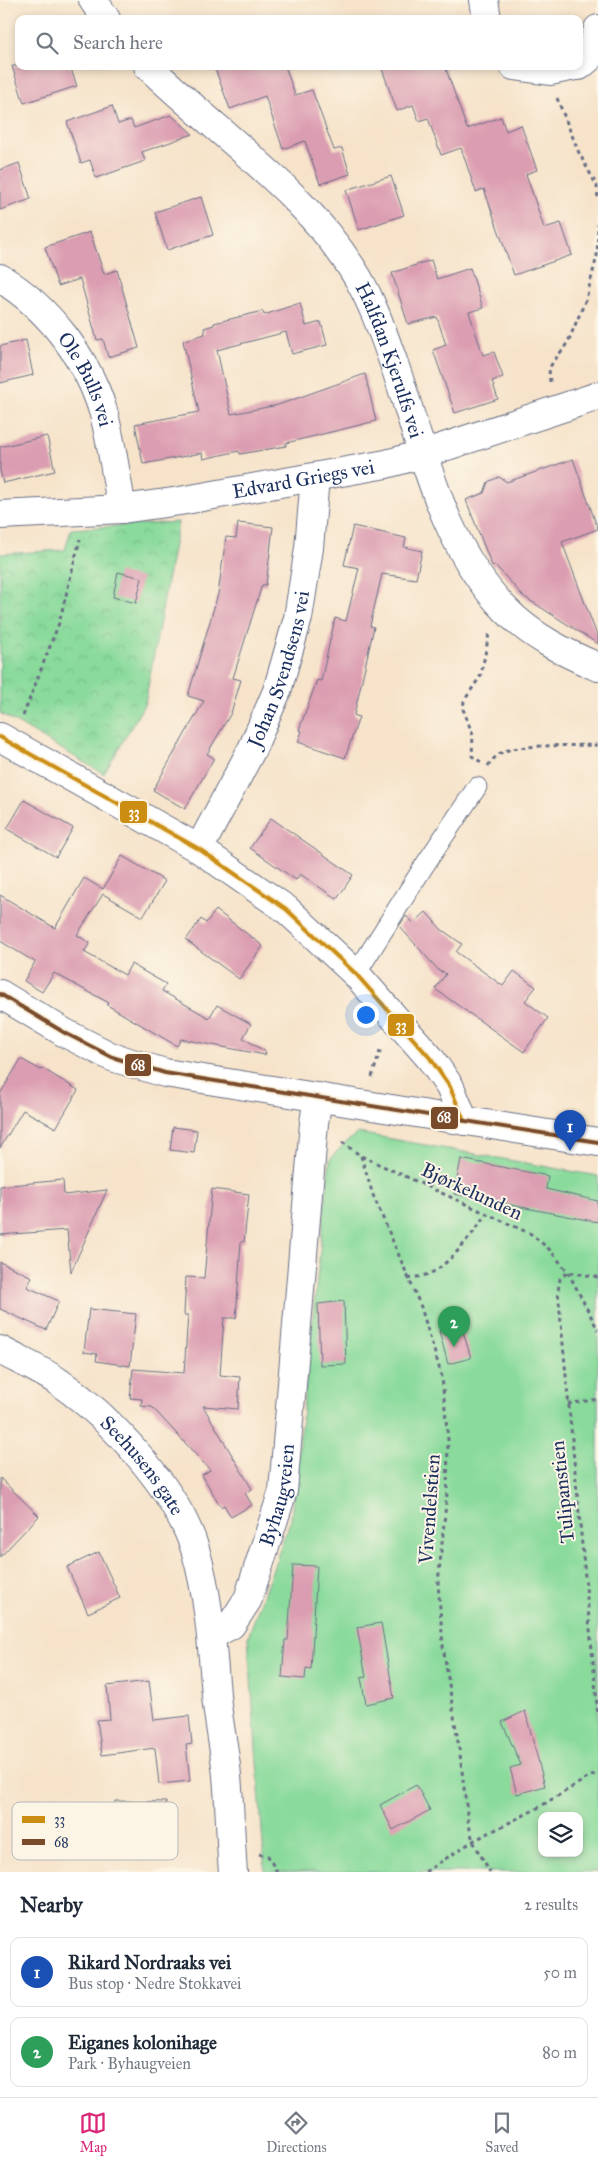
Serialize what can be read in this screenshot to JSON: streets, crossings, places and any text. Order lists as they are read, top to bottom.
{
  "streets": {
    "street": [
      "Halfdan Kjerulfs vei",
      "Ole Bulls vei",
      "Edvard Griegs vei",
      "Johan Svendsens vei",
      "Seehusens gate",
      "Byhaugveien"
    ],
    "path": ["Bjørkelunden", "Tulipanstien", "Vivendelstien"]
  },
  "crossings": [
    ["Halfdan Kjerulfs vei", "Edvard Griegs vei"],
    ["Ole Bulls vei", "Edvard Griegs vei"],
    ["Edvard Griegs vei", "Johan Svendsens vei"],
    ["Bjørkelunden", "Tulipanstien"],
    ["Bjørkelunden", "Vivendelstien"],
    ["Seehusens gate", "Byhaugveien"]
  ],
  "lines": ["transit line 33", "transit line 68"],
  "legend": ["33", "68"],
  "page": {
    "search": "Search here",
    "pins": ["1", "2"],
    "heading": ["Nearby", "2 results"],
    "list": [
      {
        "mark": "1",
        "name": "Rikard Nordraaks vei",
        "note": "Bus stop · Nedre Stokkavei",
        "value": "50 m"
      },
      {
        "mark": "2",
        "name": "Eiganes kolonihage",
        "note": "Park · Byhaugveien",
        "value": "80 m"
      }
    ],
    "nav": ["Map", "Directions", "Saved"]
  }
}
